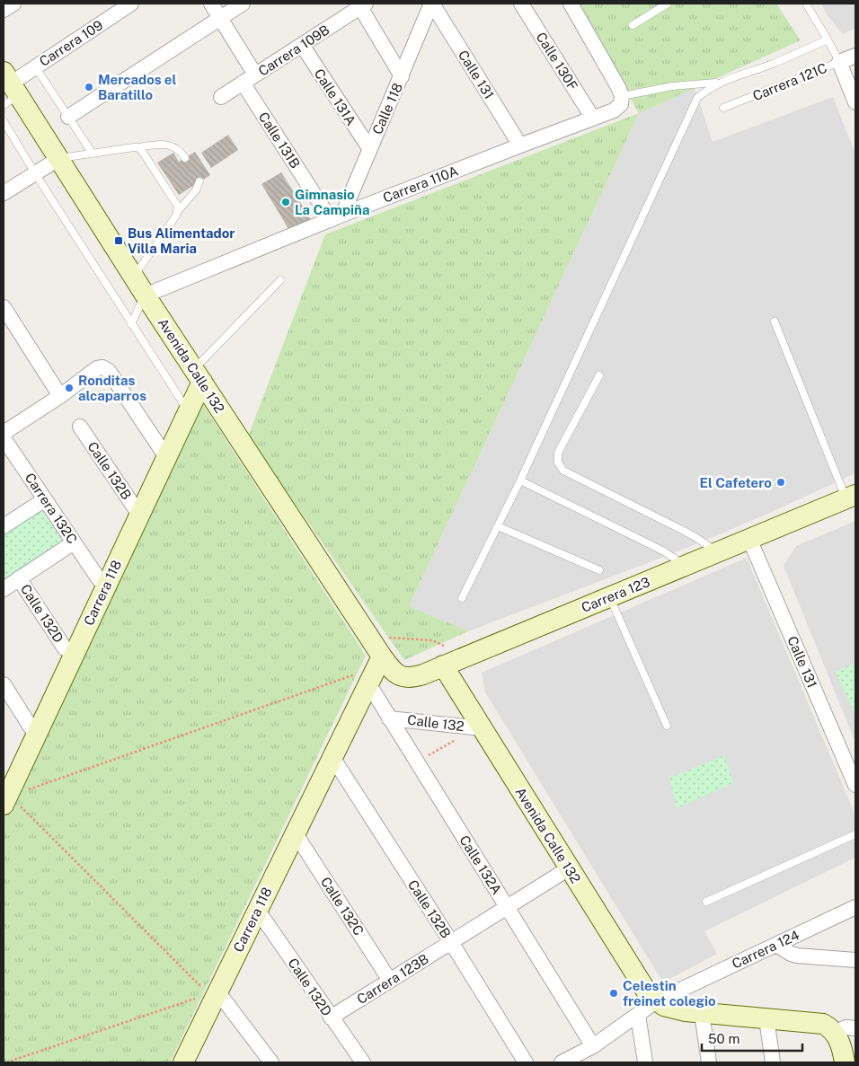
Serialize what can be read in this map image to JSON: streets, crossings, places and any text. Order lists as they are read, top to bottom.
{
  "streets": {
    "main road": ["Avenida Calle 132", "Carrera 118", "Carrera 123"],
    "street": [
      "Carrera 109",
      "Carrera 109B",
      "Calle 130F",
      "Calle 131",
      "Carrera 121C",
      "Calle 131A",
      "Calle 118",
      "Calle 131B",
      "Carrera 110A",
      "Calle 132B",
      "Carrera 132C",
      "Calle 132D",
      "Calle 132",
      "Calle 132A",
      "Calle 132C",
      "Carrera 124",
      "Carrera 123B"
    ]
  },
  "crossings": [
    ["Carrera 109", "Avenida Calle 132"],
    ["Carrera 109B", "Calle 131A"],
    ["Carrera 109B", "Calle 131B"],
    ["Calle 130F", "Carrera 110A"],
    ["Calle 131", "Calle 118"],
    ["Calle 131", "Carrera 110A"],
    ["Calle 131", "Carrera 123"],
    ["Calle 131A", "Calle 118"],
    ["Calle 118", "Calle 131B"],
    ["Calle 118", "Carrera 110A"],
    ["Calle 131B", "Carrera 110A"],
    ["Carrera 110A", "Avenida Calle 132"],
    ["Avenida Calle 132", "Carrera 118"],
    ["Avenida Calle 132", "Carrera 123"],
    ["Avenida Calle 132", "Calle 132"],
    ["Avenida Calle 132", "Calle 132A"],
    ["Avenida Calle 132", "Carrera 124"],
    ["Avenida Calle 132", "Carrera 123B"],
    ["Calle 132B", "Carrera 118"],
    ["Calle 132B", "Carrera 123B"],
    ["Carrera 118", "Carrera 123"],
    ["Carrera 118", "Calle 132D"],
    ["Carrera 118", "Calle 132A"],
    ["Carrera 118", "Calle 132C"],
    ["Carrera 123", "Calle 132A"],
    ["Calle 132D", "Carrera 123B"],
    ["Calle 132", "Calle 132A"],
    ["Calle 132A", "Carrera 124"],
    ["Calle 132A", "Carrera 123B"],
    ["Calle 132C", "Carrera 123B"]
  ],
  "places": {
    "other": [
      "Mercados el Baratillo",
      "Gimnasio La Campiña",
      "Ronditas alcaparros",
      "El Cafetero",
      "Celestin freinet colegio"
    ],
    "transit": ["Bus Alimentador Villa Maria"]
  },
  "scale_bar": "50 m"
}
